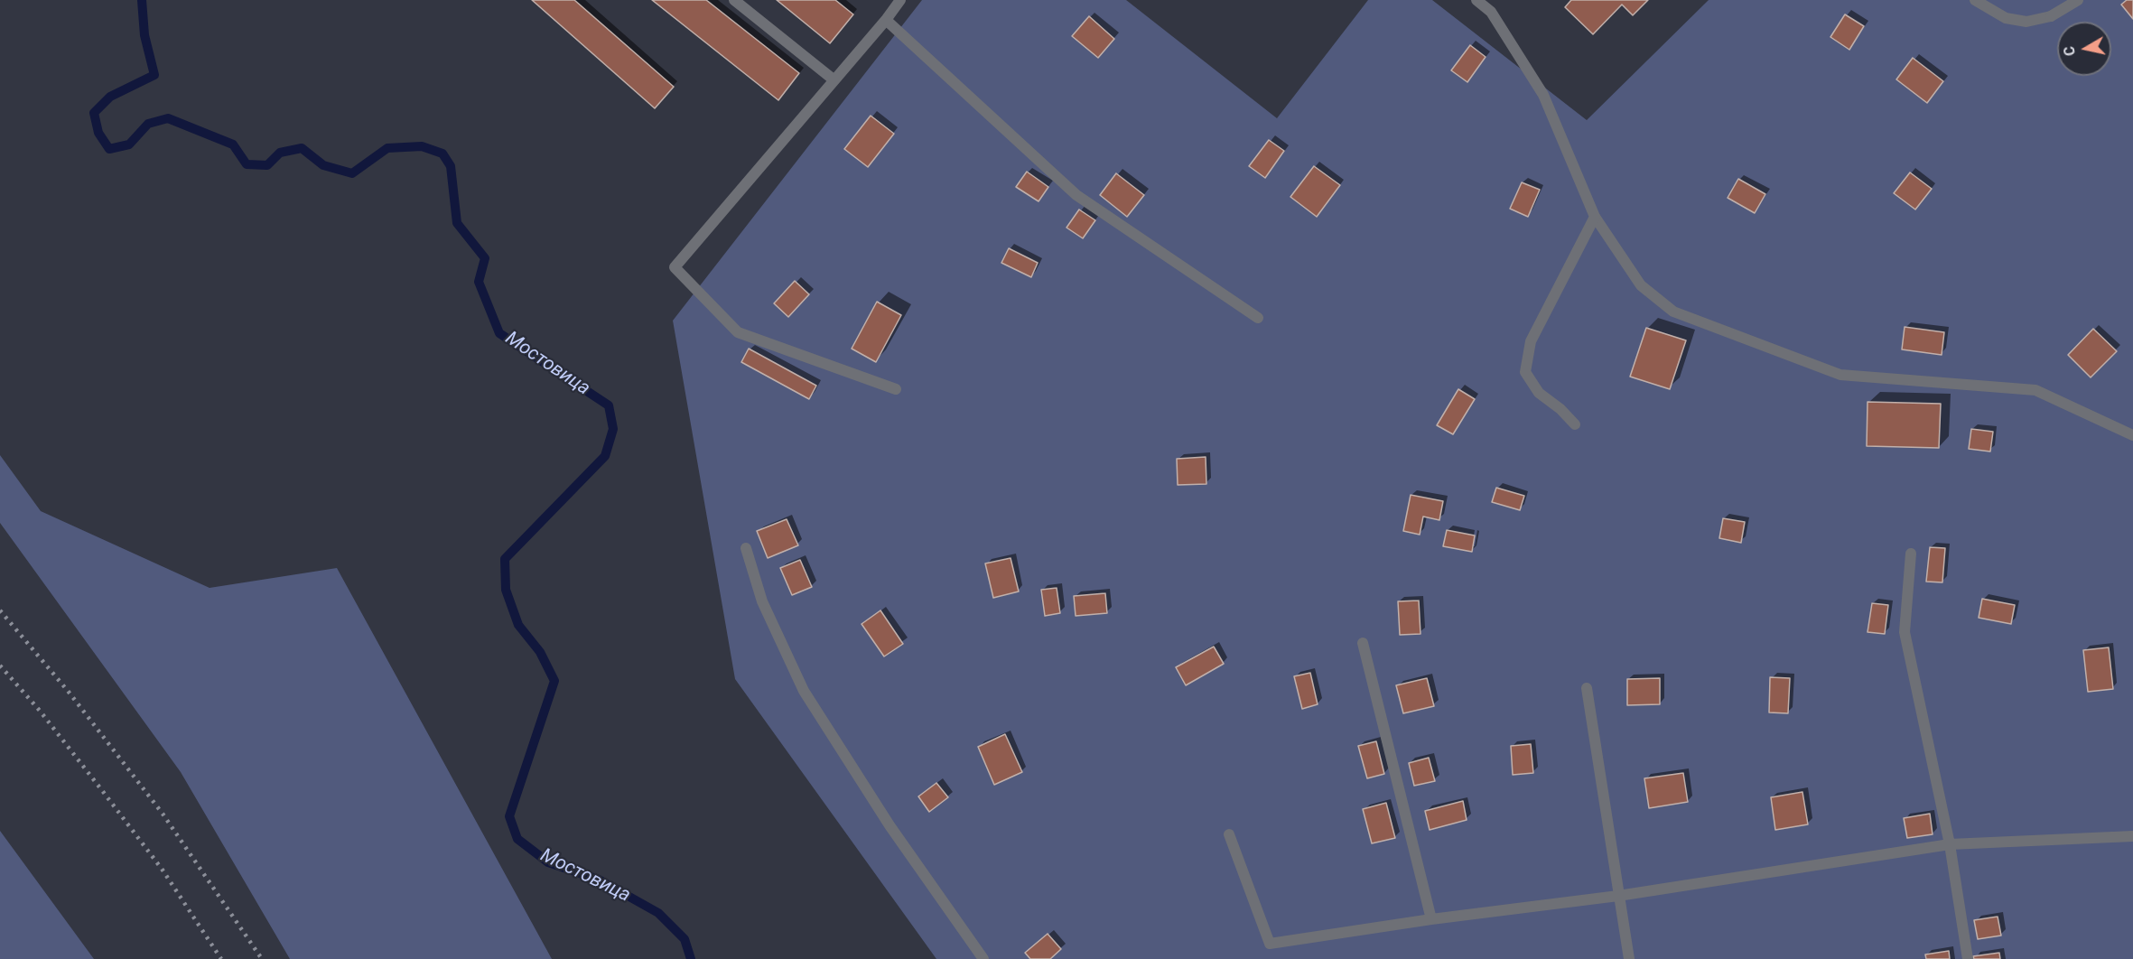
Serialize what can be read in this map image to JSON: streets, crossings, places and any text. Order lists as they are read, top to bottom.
{
  "water": ["Мостовица"],
  "north": "left"
}
